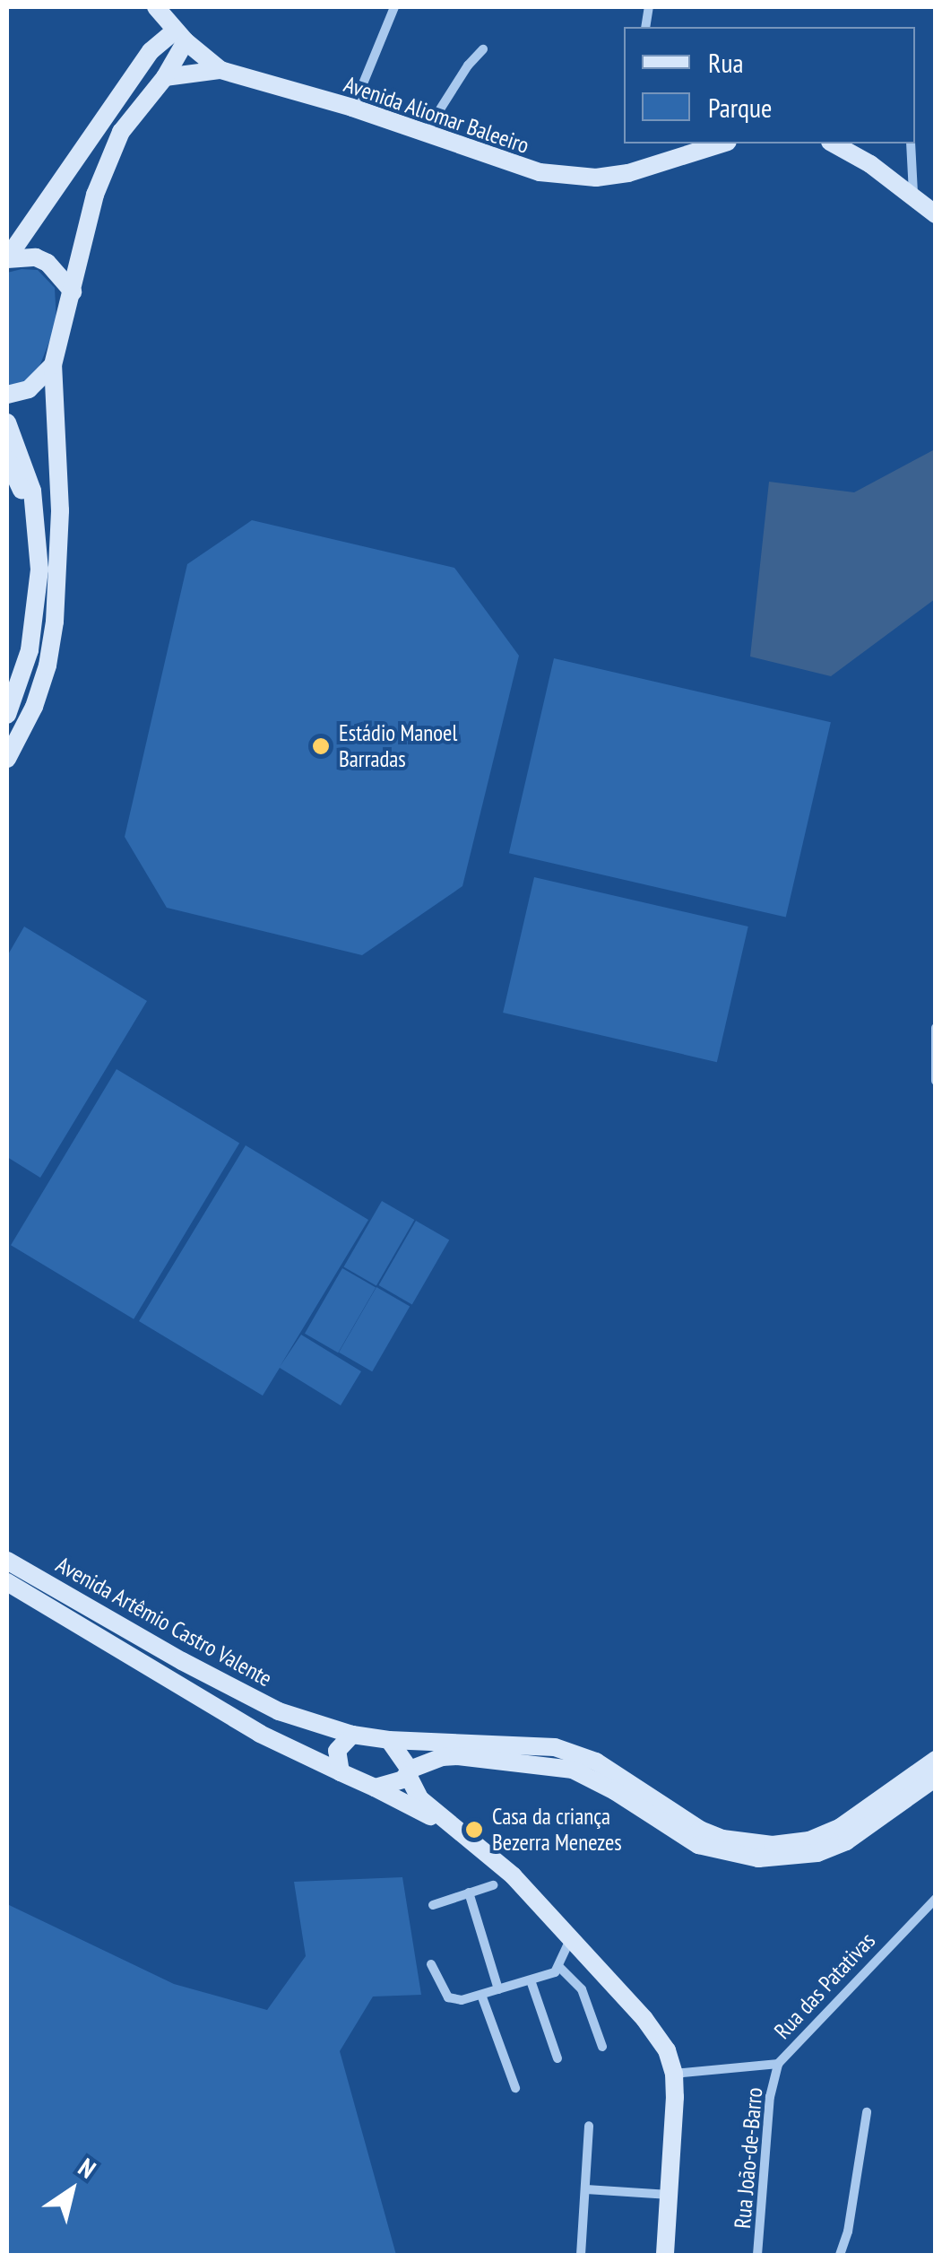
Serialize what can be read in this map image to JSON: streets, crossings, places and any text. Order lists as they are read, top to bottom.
{
  "streets": {
    "main road": ["Avenida Aliomar Baleeiro", "Avenida Artêmio Castro Valente"],
    "street": ["Rua das Patativas", "Rua João-de-Barro"]
  },
  "crossings": [
    ["Rua das Patativas", "Rua João-de-Barro"]
  ],
  "places": ["Estádio Manoel Barradas", "Casa da criança Bezerra Menezes"],
  "legend": ["Rua", "Parque"],
  "north": "top right"
}
